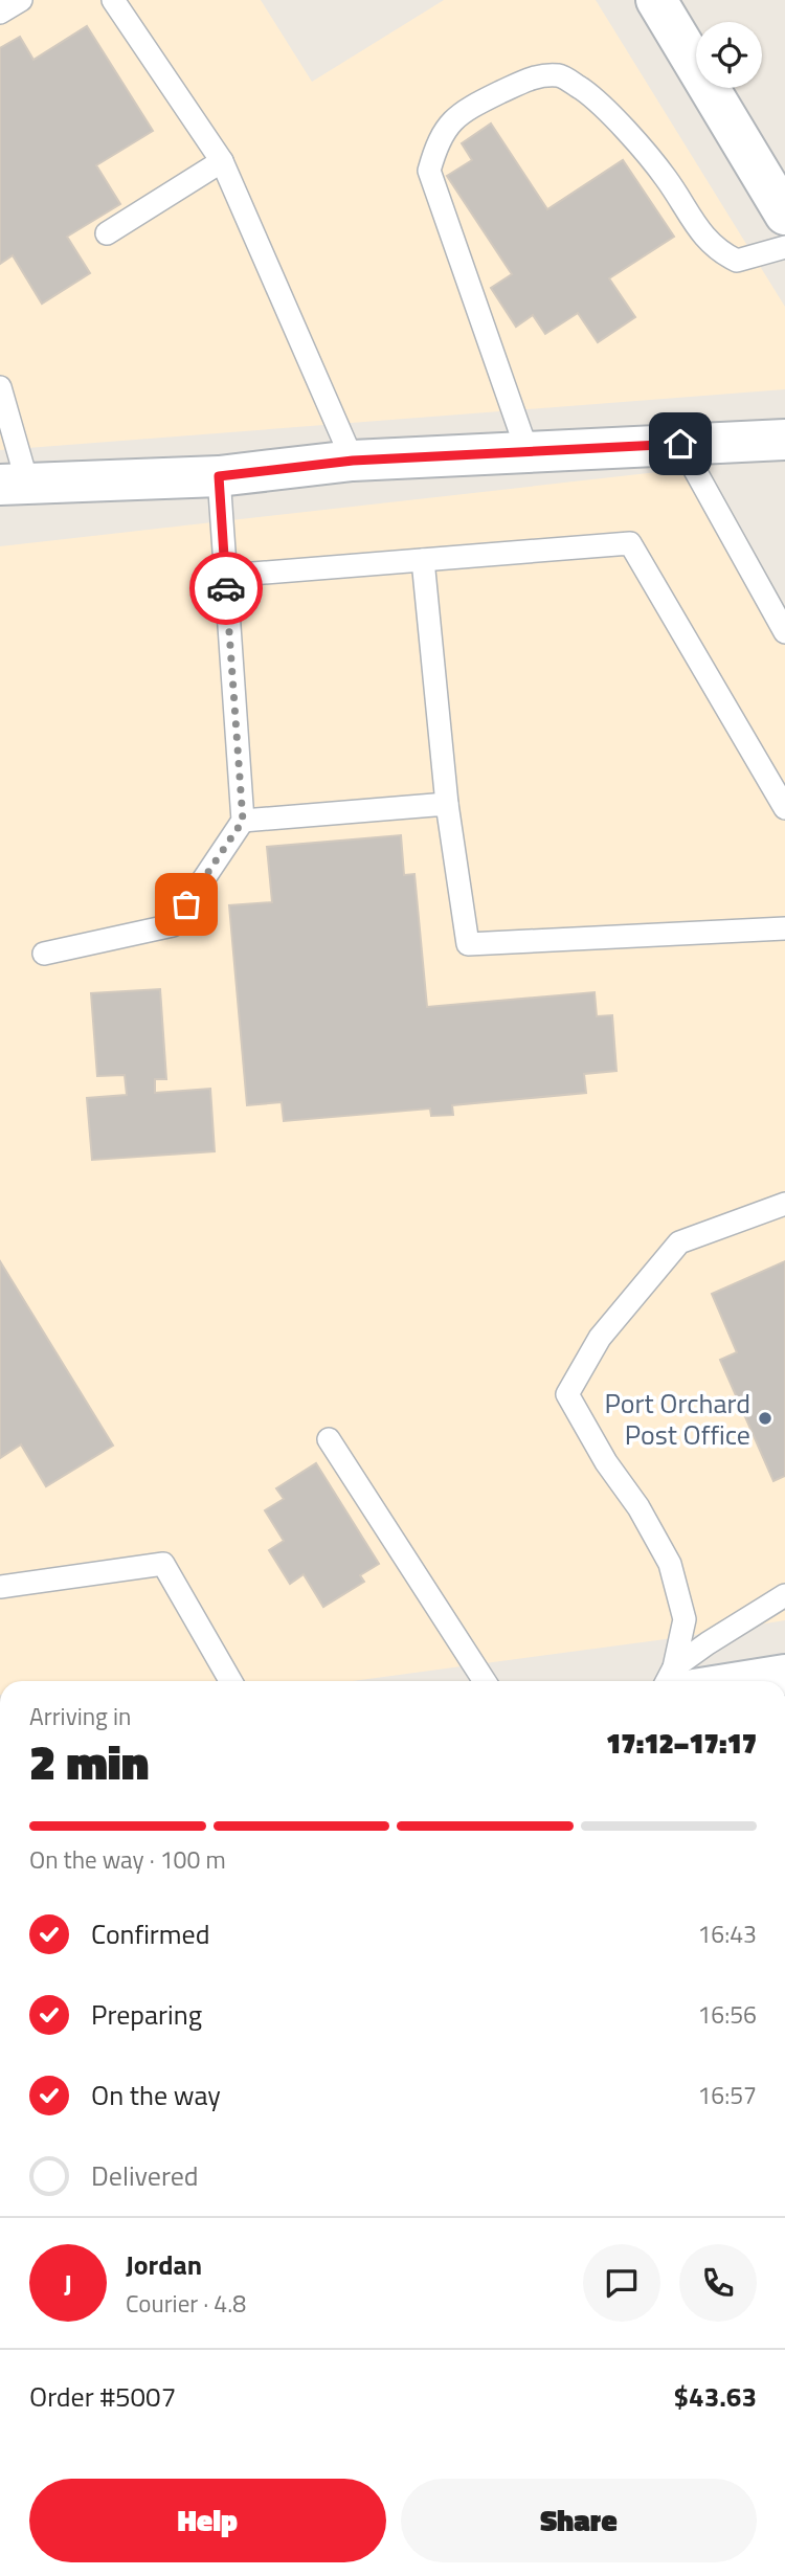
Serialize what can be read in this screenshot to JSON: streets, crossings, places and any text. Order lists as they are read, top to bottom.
{
  "places": ["Port Orchard Post Office"],
  "page": {
    "heading": ["2 min", "Arriving in", "17:12–17:17"],
    "panel": [
      "Jordan",
      "Courier · 4.8",
      "Order #5007",
      "$43.63"
    ],
    "bar": "On the way · 100 m",
    "list": [
      ["Confirmed", "16:43"],
      ["Preparing", "16:56"],
      ["On the way", "16:57"],
      "Delivered"
    ],
    "round": "J",
    "buttons": ["Help", "Share"]
  }
}
